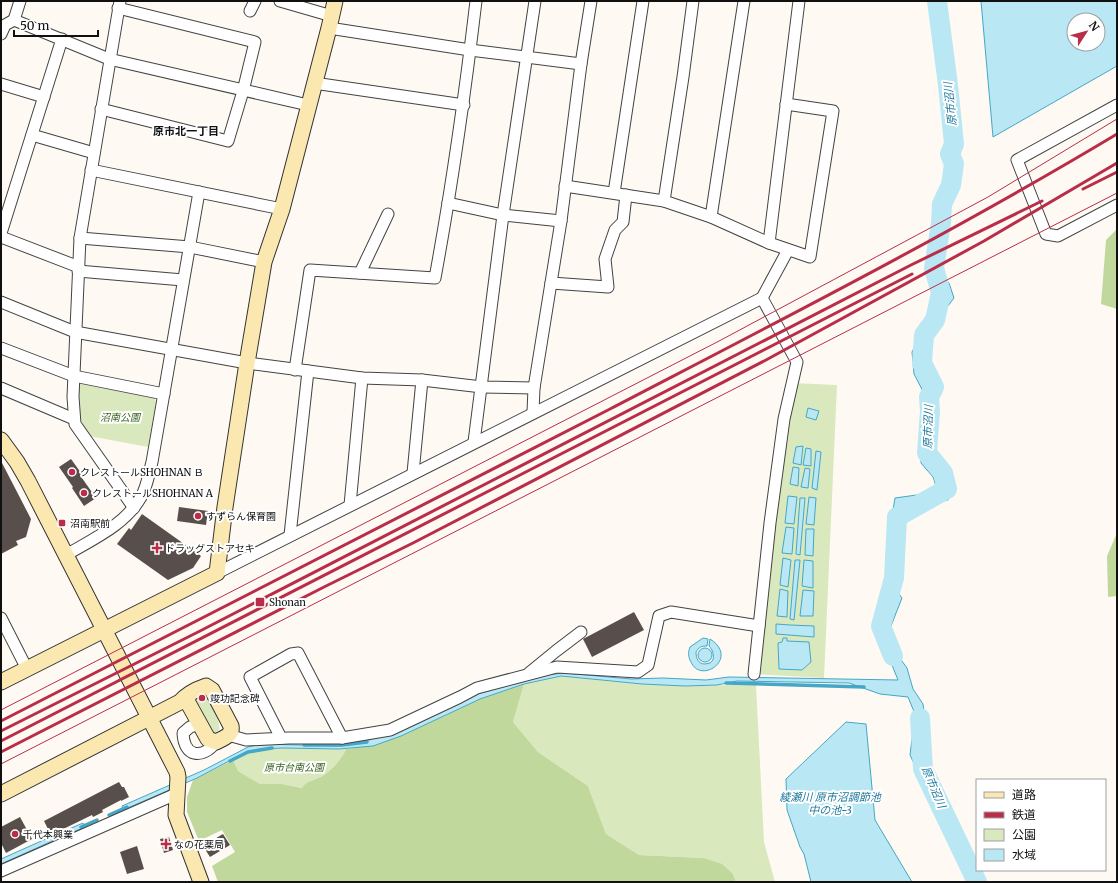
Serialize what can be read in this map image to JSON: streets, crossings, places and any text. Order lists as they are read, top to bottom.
{
  "districts": ["原市北一丁目"],
  "water": ["原市沼川", "綾瀬川 原市沼調節池 中の池-3"],
  "parks": ["沼南公園", "原市台南公園"],
  "places": {
    "other": [
      "クレストールSHOHNAN Ｂ",
      "クレストールSHOHNAN A",
      "すずらん保育園",
      "竣功記念碑",
      "千代本興業"
    ],
    "transit": ["沼南駅前", "Shonan"],
    "health": ["ドラッグストアセキ", "なの花薬局"]
  },
  "legend": [
    "道路",
    "鉄道",
    "公園",
    "水域"
  ],
  "scale_bar": "50 m",
  "north": "top right"
}
